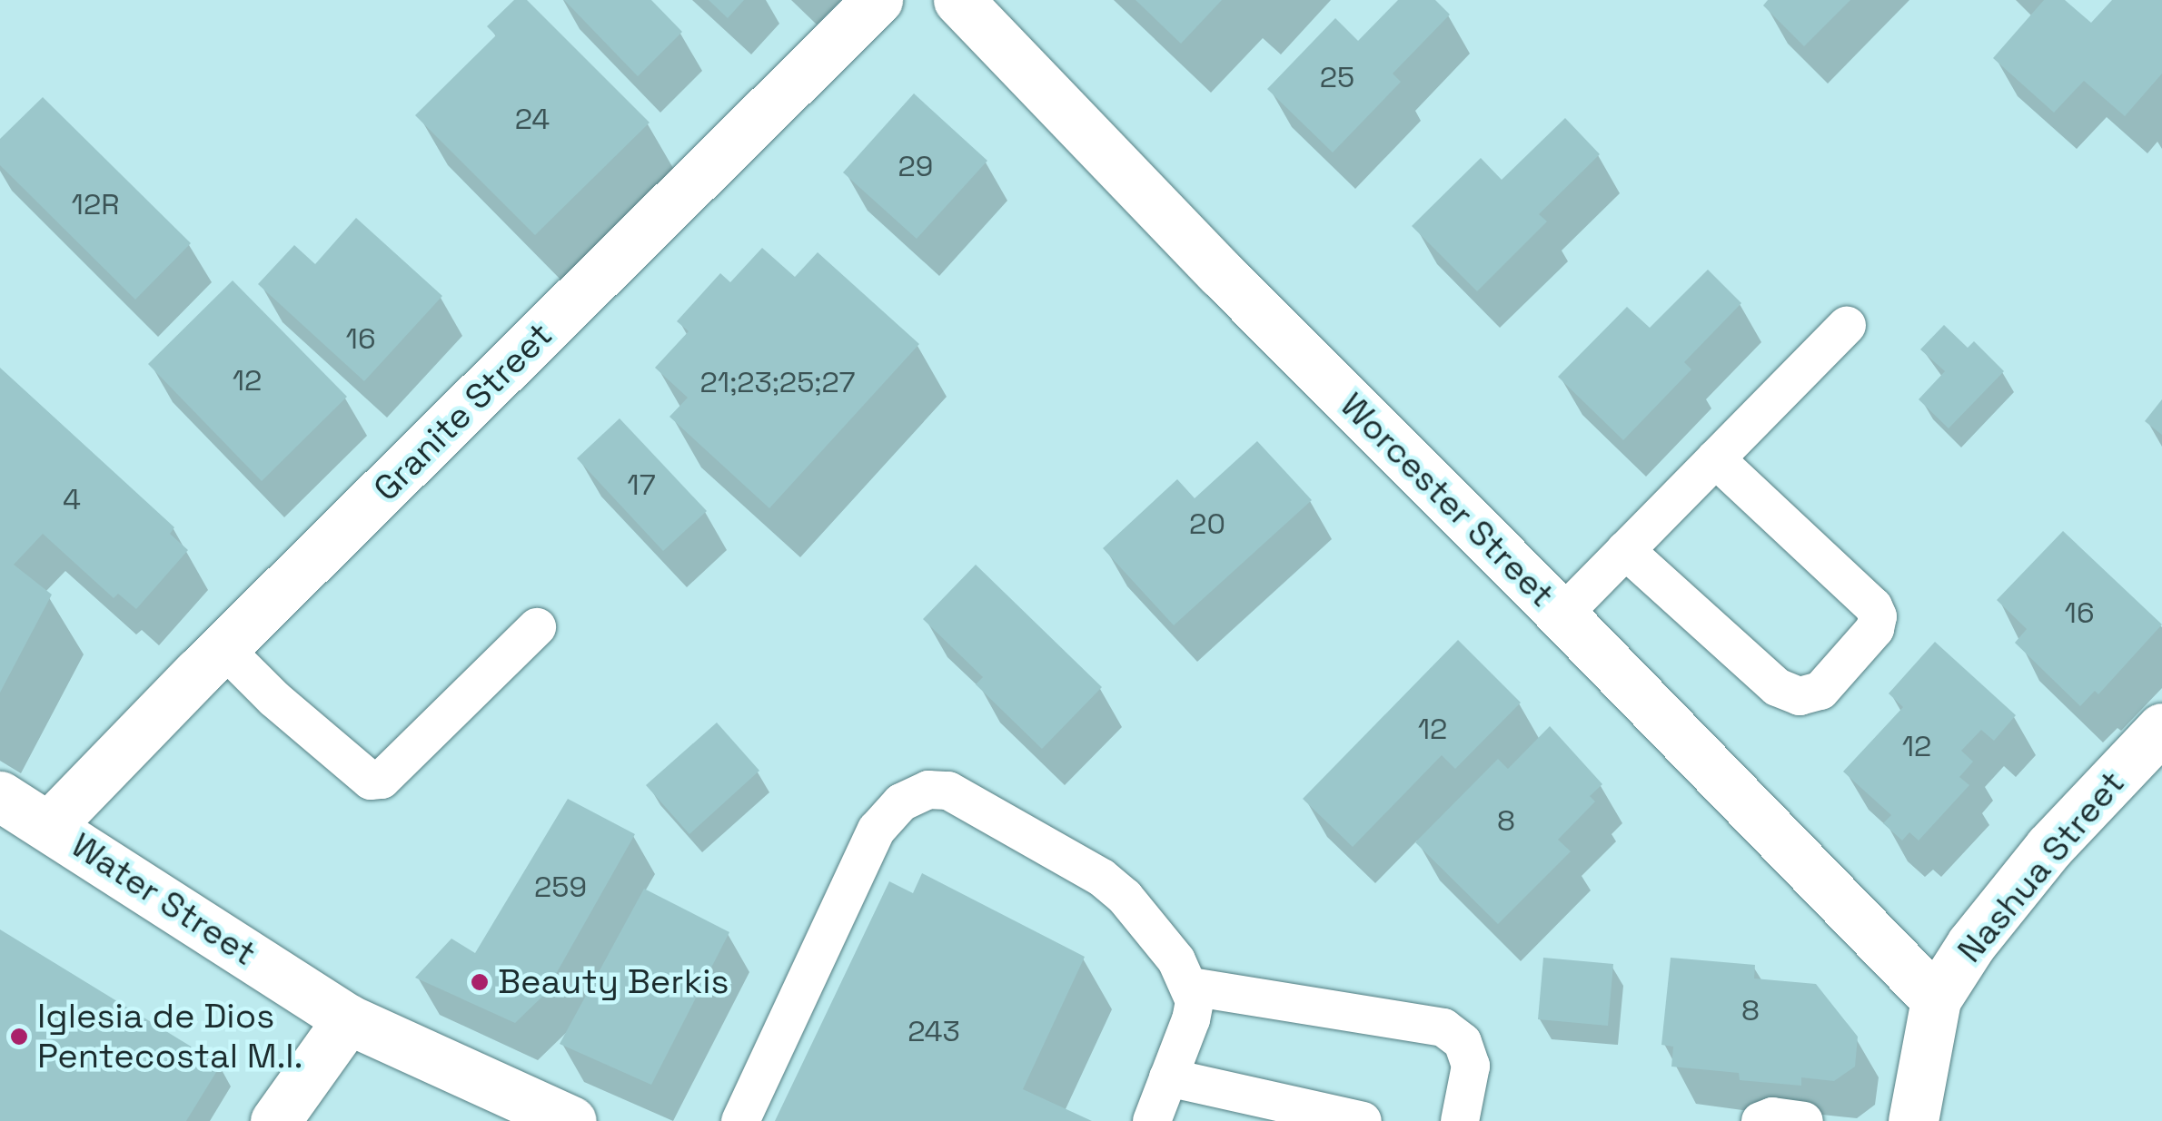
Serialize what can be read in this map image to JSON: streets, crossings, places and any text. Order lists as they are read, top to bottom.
{
  "streets": {
    "main road": [
      "Granite Street",
      "Worcester Street",
      "Nashua Street",
      "Water Street"
    ]
  },
  "crossings": [
    ["Granite Street", "Water Street"],
    ["Worcester Street", "Nashua Street"]
  ],
  "places": ["Beauty Berkis", "Iglesia de Dios Pentecostal M.I."],
  "house_numbers": [
    "25",
    "24",
    "29",
    "12R",
    "16",
    "12",
    "21;23;25;27",
    "17",
    "4",
    "20",
    "16",
    "12",
    "12",
    "8",
    "259",
    "8",
    "243"
  ]
}
